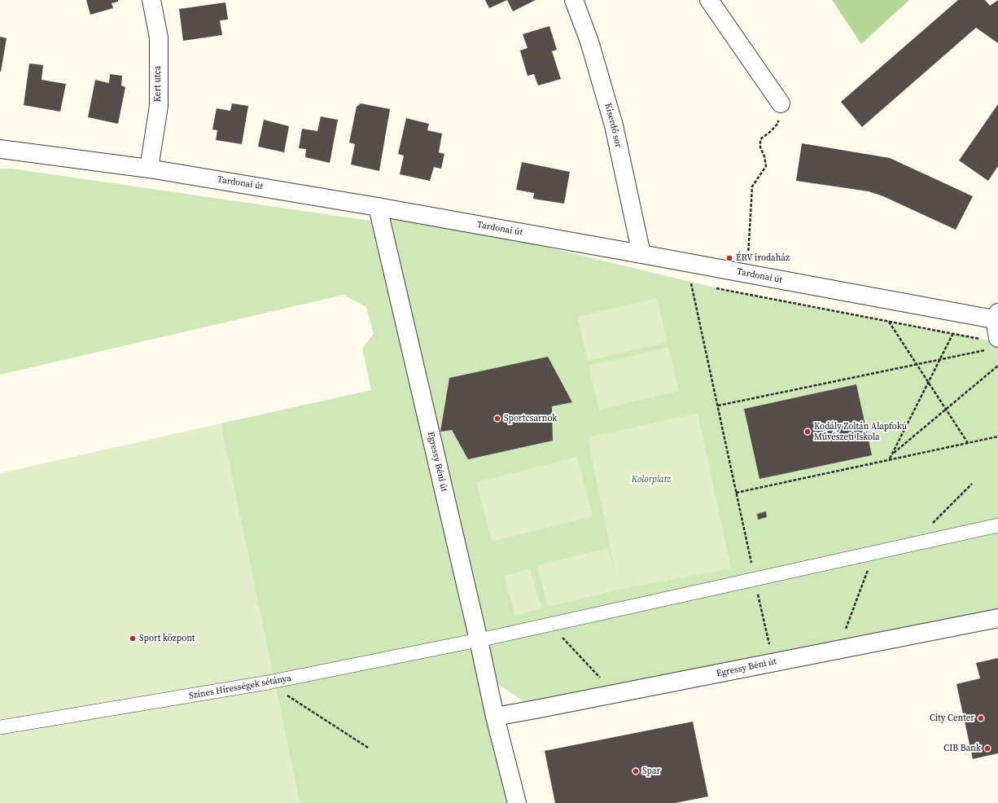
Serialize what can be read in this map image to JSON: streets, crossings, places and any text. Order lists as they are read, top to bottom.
{
  "streets": {
    "street": [
      "Kert utca",
      "Kiserdő sor",
      "Tardonai út",
      "Egressy Béni út",
      "Színes Hírességek sétánya"
    ]
  },
  "crossings": [
    ["Kert utca", "Tardonai út"],
    ["Kiserdő sor", "Tardonai út"],
    ["Tardonai út", "Egressy Béni út"],
    ["Egressy Béni út", "Színes Hírességek sétánya"]
  ],
  "parks": ["Kolorplatz"],
  "places": [
    "ÉRV irodaház",
    "Sportcsarnok",
    "Kodály Zoltán Alapfokú Művészeti Iskola",
    "Sport központ",
    "City Center",
    "CIB Bank",
    "Spar"
  ]
}
